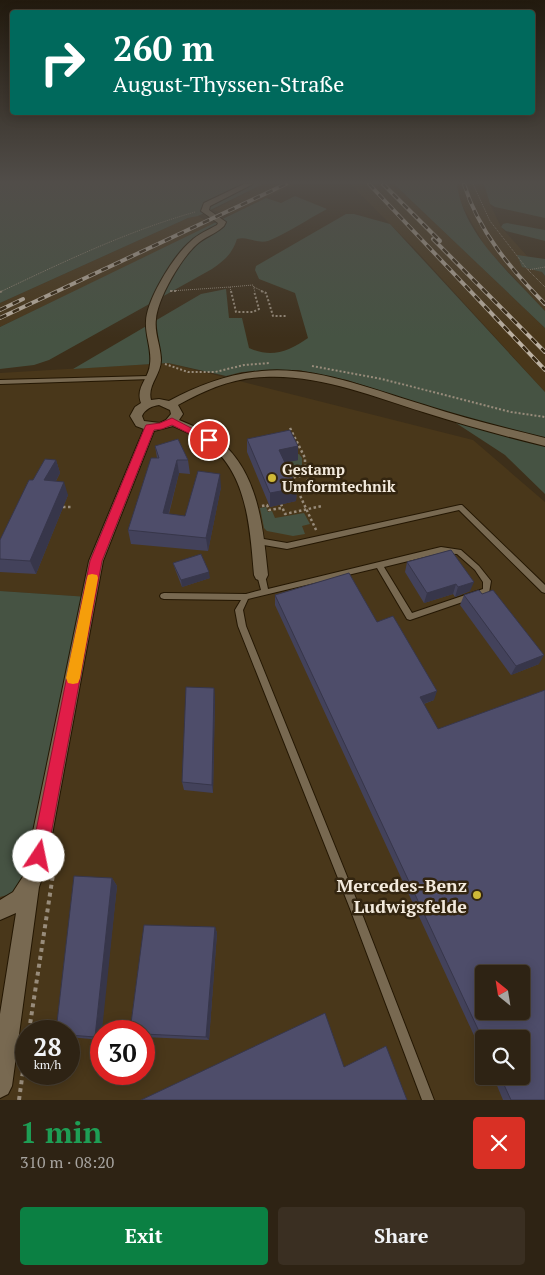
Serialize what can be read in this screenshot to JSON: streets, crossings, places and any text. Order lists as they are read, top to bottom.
{
  "places": ["Gestamp Umformtechnik", "Mercedes-Benz Ludwigsfelde"],
  "north": "top left",
  "page": {
    "turn": ["260 m", "August-Thyssen-Straße"],
    "speed": "28 km/h",
    "limit": "30",
    "heading": ["1 min", "310 m · 08:20"],
    "buttons": ["Exit", "Share"]
  }
}
